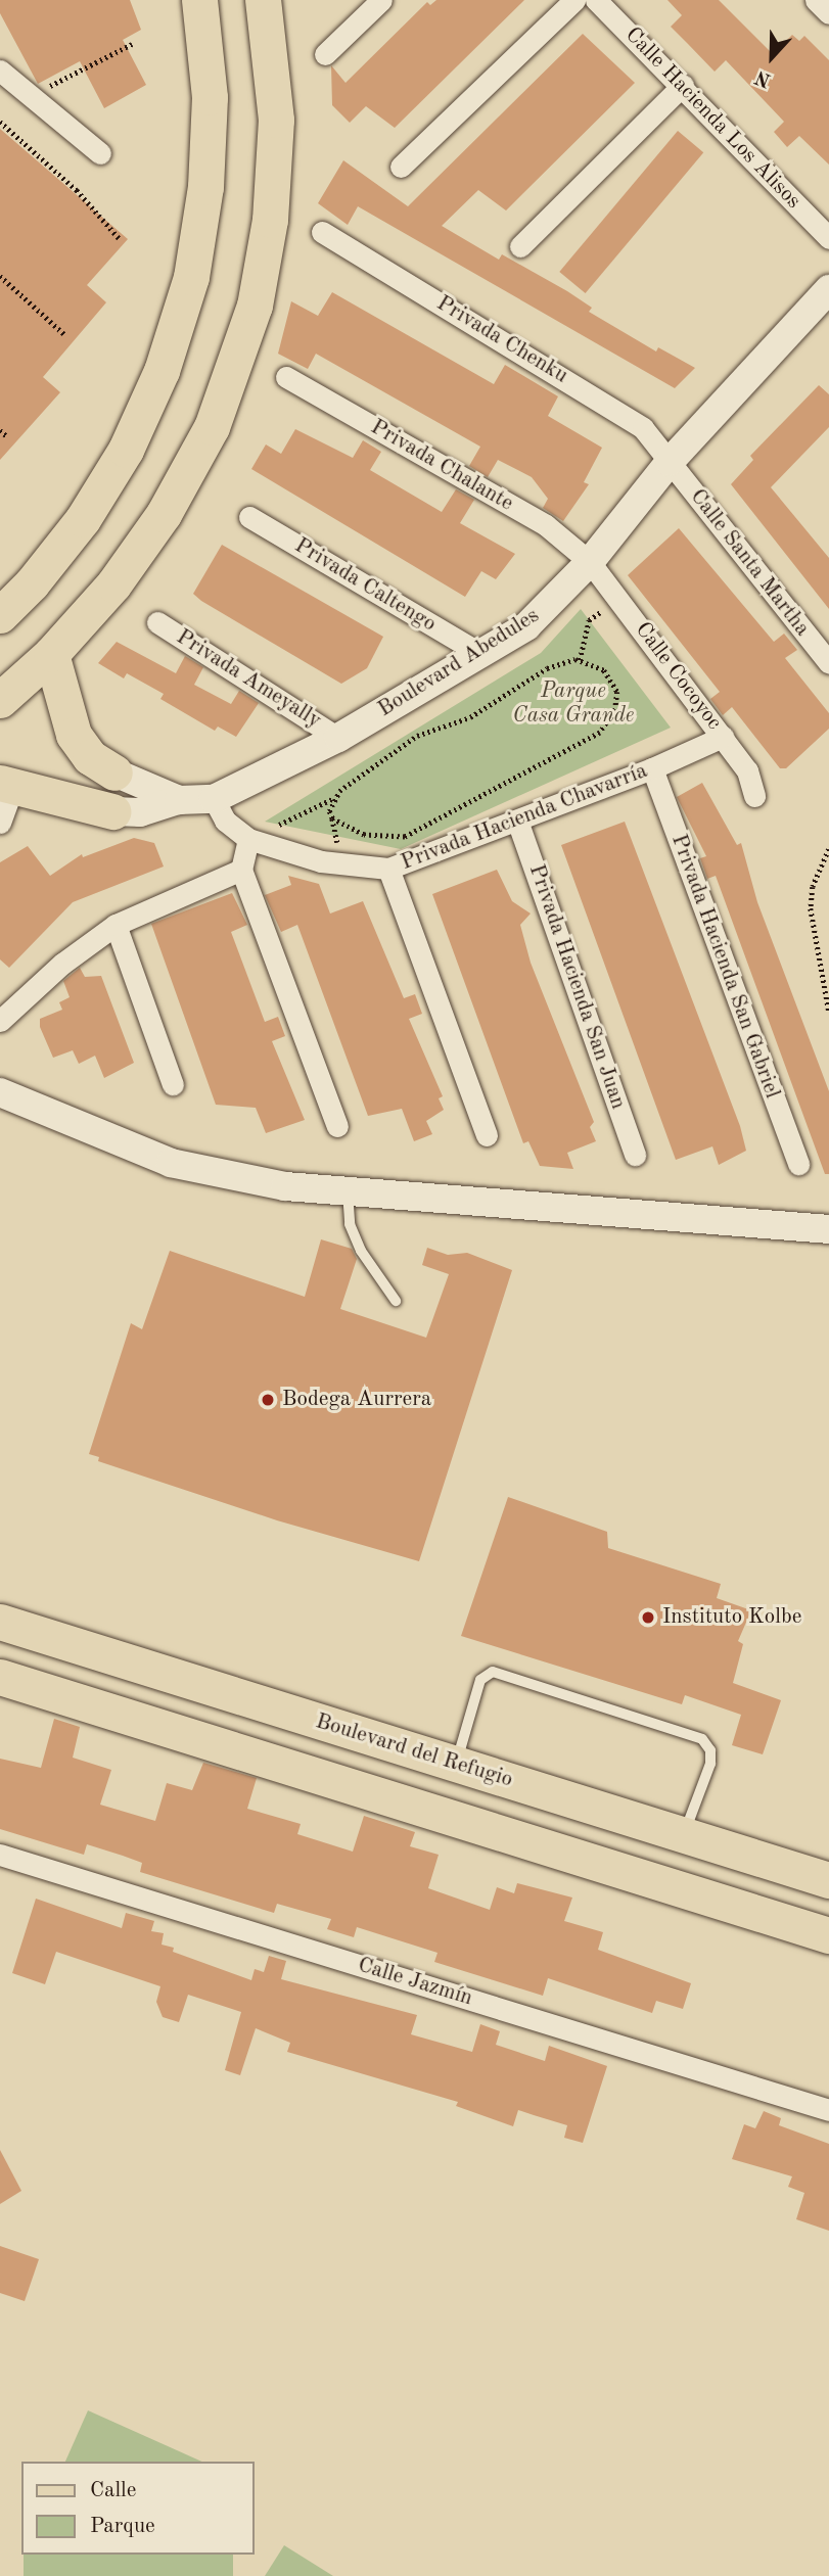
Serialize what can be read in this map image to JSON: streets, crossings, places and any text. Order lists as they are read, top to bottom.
{
  "streets": {
    "main road": ["Boulevard del Refugio"],
    "street": [
      "Calle Hacienda Los Alisos",
      "Privada Chenku",
      "Privada Chalante",
      "Calle Santa Martha",
      "Privada Caltengo",
      "Boulevard Abedules",
      "Calle Cocoyoc",
      "Privada Ameyally",
      "Privada Hacienda Chavarría",
      "Privada Hacienda San Gabriel",
      "Privada Hacienda San Juan",
      "Calle Jazmín"
    ]
  },
  "crossings": [
    ["Privada Chenku", "Calle Santa Martha"],
    ["Privada Chenku", "Boulevard Abedules"],
    ["Privada Chalante", "Boulevard Abedules"],
    ["Privada Chalante", "Calle Cocoyoc"],
    ["Calle Santa Martha", "Boulevard Abedules"],
    ["Privada Caltengo", "Boulevard Abedules"],
    ["Boulevard Abedules", "Calle Cocoyoc"],
    ["Boulevard Abedules", "Privada Ameyally"],
    ["Boulevard Abedules", "Privada Hacienda Chavarría"],
    ["Calle Cocoyoc", "Privada Hacienda Chavarría"],
    ["Privada Hacienda Chavarría", "Privada Hacienda San Gabriel"],
    ["Privada Hacienda Chavarría", "Privada Hacienda San Juan"]
  ],
  "parks": ["Parque Casa Grande"],
  "places": ["Bodega Aurrera", "Instituto Kolbe"],
  "legend": ["Calle", "Parque"],
  "north": "bottom"
}
